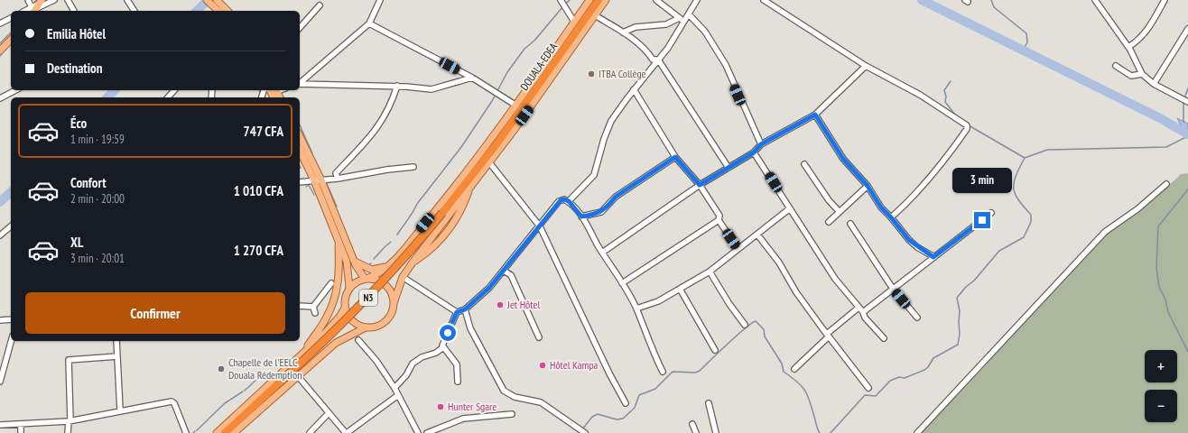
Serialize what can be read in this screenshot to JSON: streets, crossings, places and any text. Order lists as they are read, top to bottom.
{
  "streets": {
    "highway": ["DOUALA-EDEA", "N3"]
  },
  "places": [
    "ITBA Collège",
    "Jet Hôtel",
    "Hôtel Kampa",
    "Chapelle de l'EELC Douala Rédemption",
    "Hunter Sgare"
  ],
  "page": {
    "banner": ["Emilia Hôtel", "Destination"],
    "list": [
      {
        "name": "Éco",
        "note": "1 min · 19:59",
        "value": "747 CFA"
      },
      {
        "name": "Confort",
        "note": "2 min · 20:00",
        "value": "1 010 CFA"
      },
      {
        "name": "XL",
        "note": "3 min · 20:01",
        "value": "1 270 CFA"
      }
    ],
    "bubble": "3 min",
    "buttons": "Confirmer",
    "map_buttons": ["+", "−"]
  }
}
